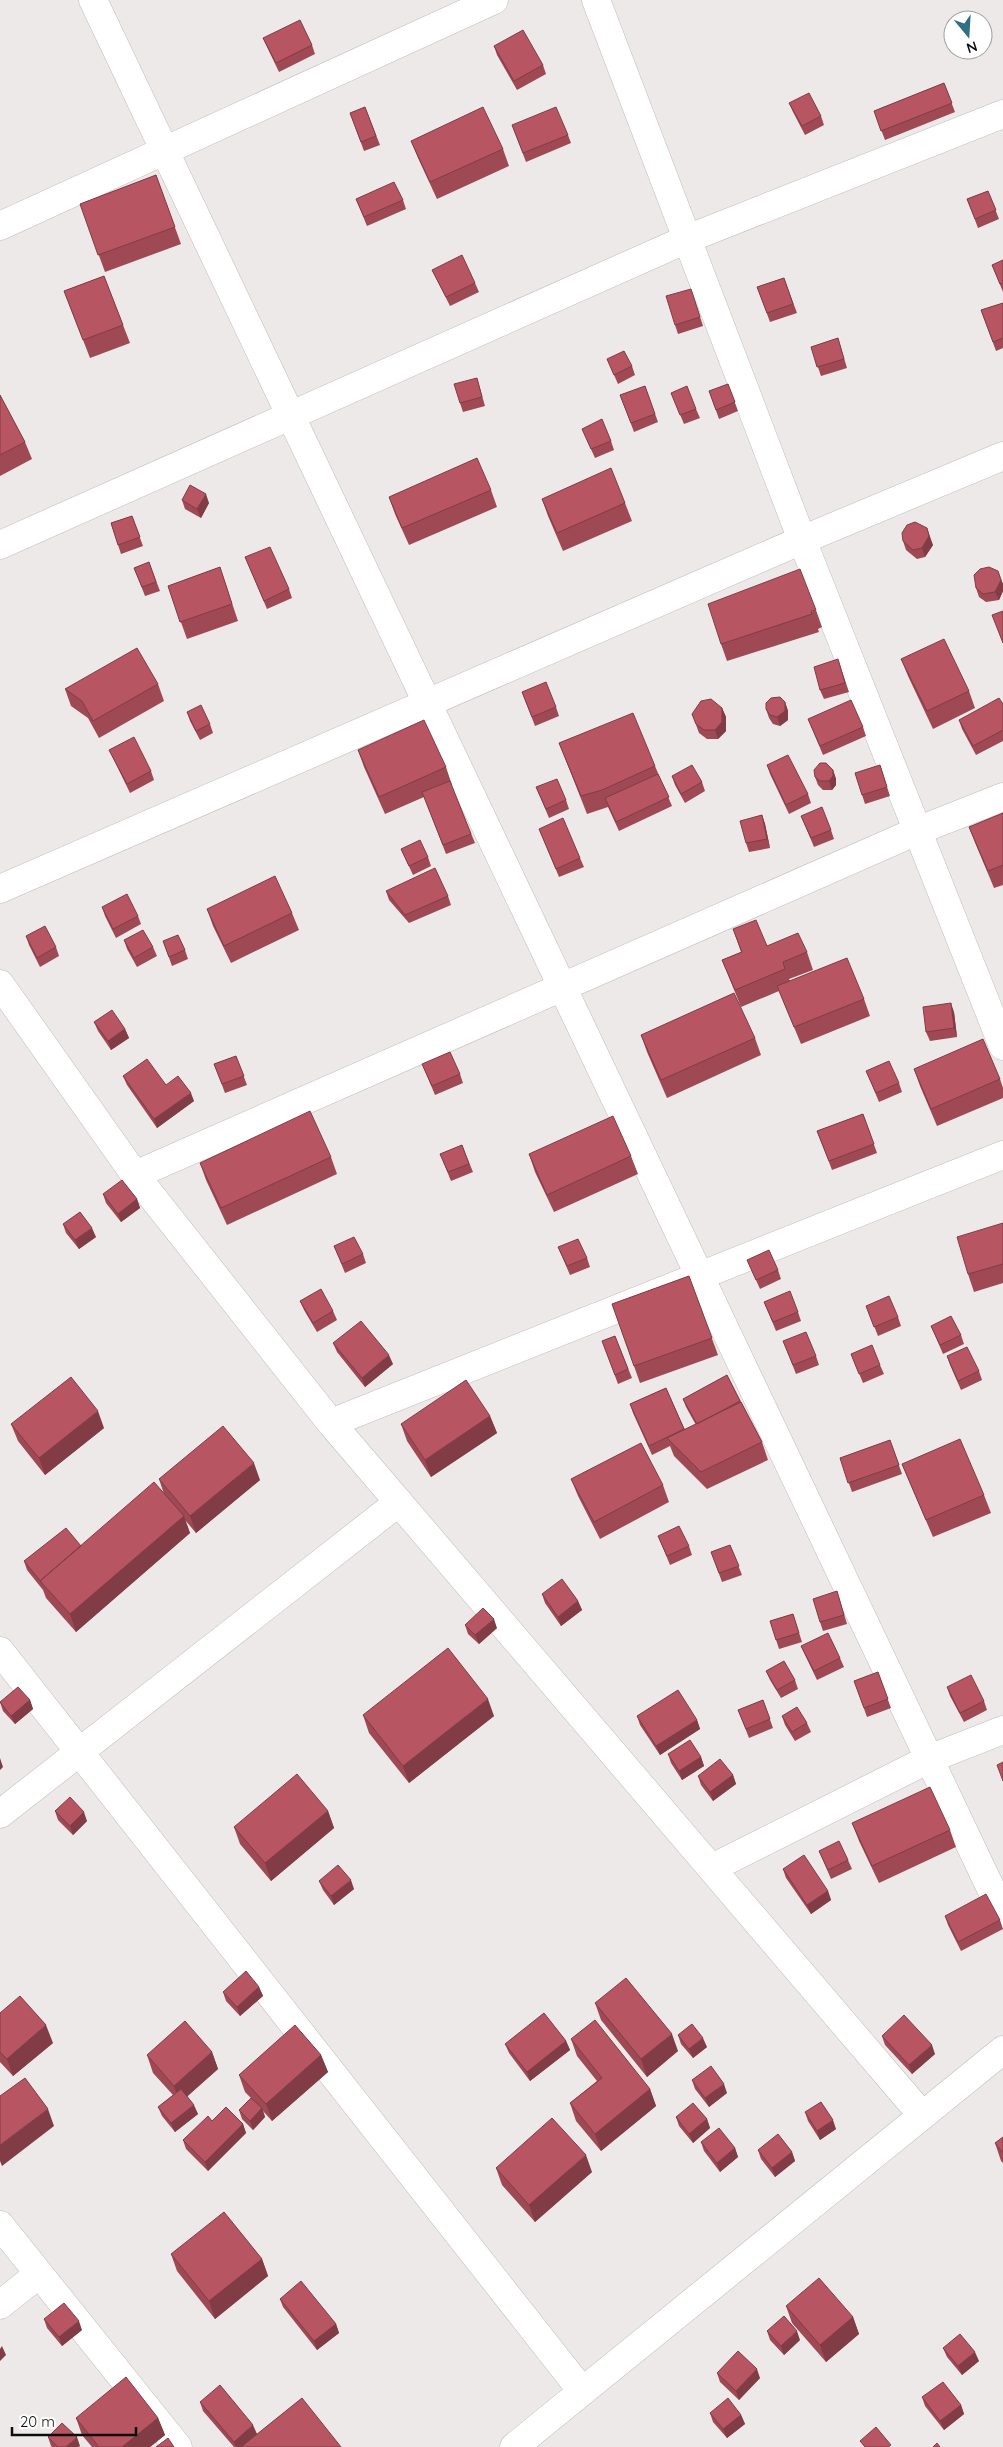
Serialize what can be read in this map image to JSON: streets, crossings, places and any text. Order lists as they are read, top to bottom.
{
  "scale_bar": "20 m",
  "north": "bottom"
}
